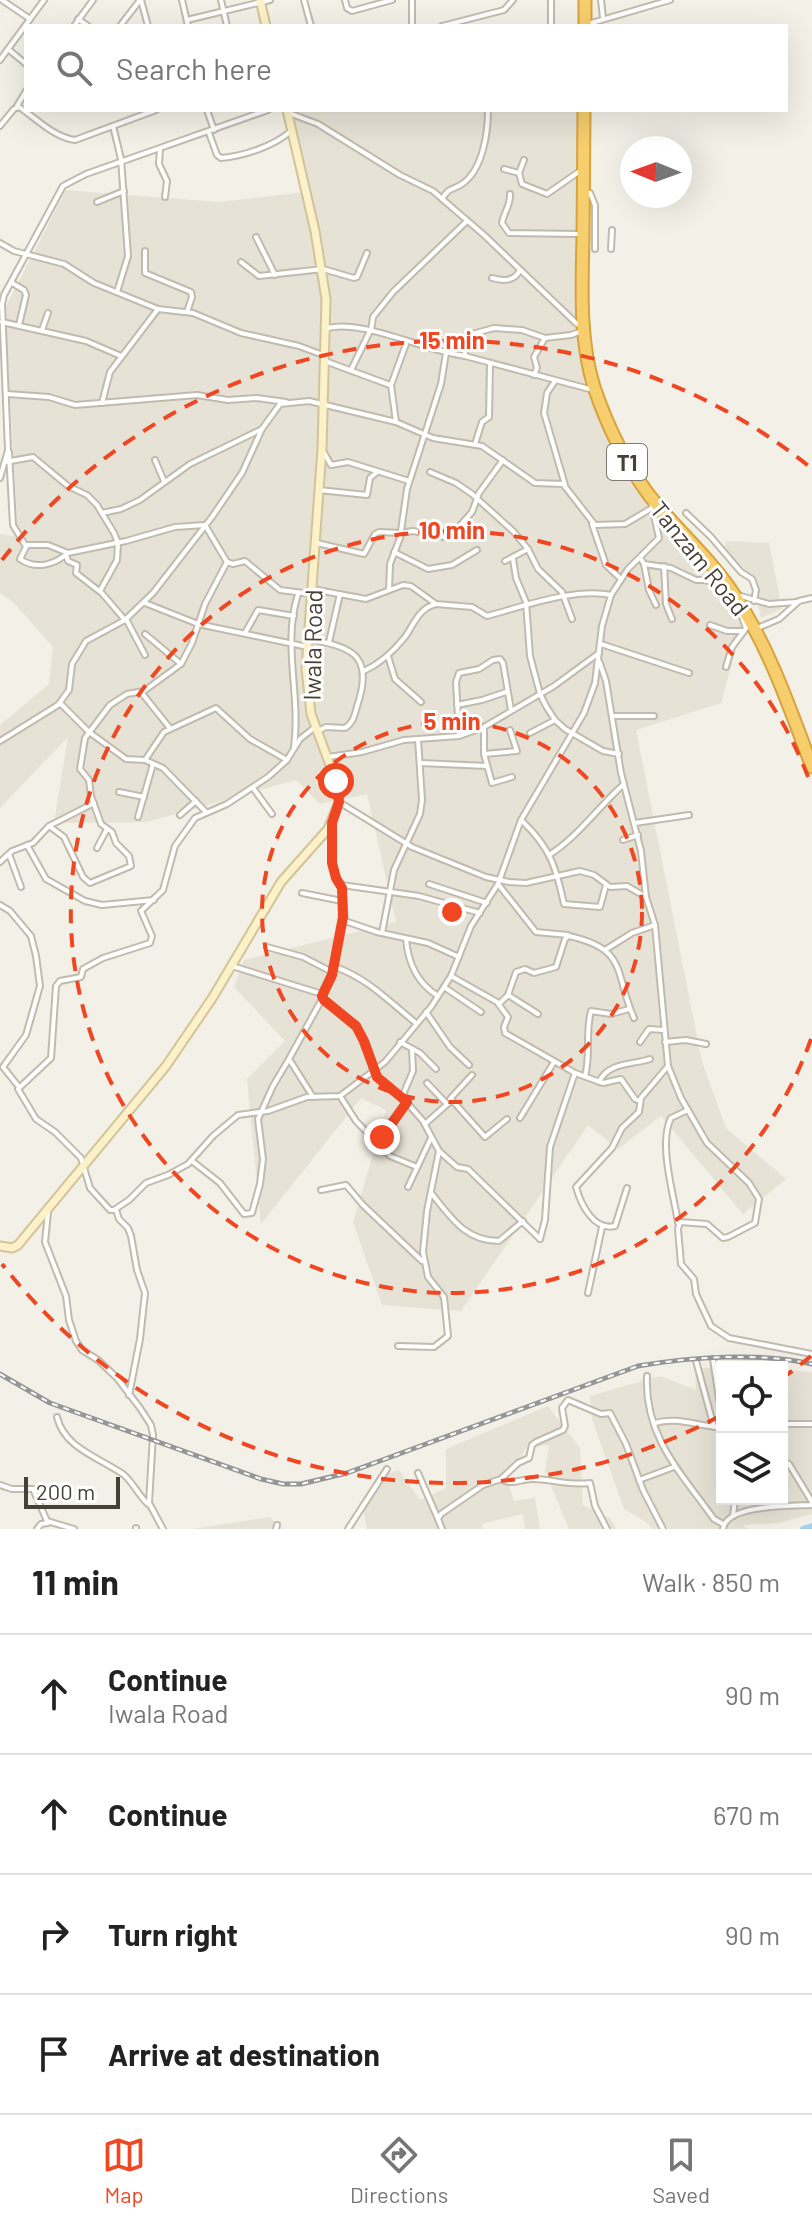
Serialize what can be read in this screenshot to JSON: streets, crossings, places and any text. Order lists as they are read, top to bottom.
{
  "streets": {
    "highway": ["T1", "Tanzam Road"],
    "street": ["Iwala Road"]
  },
  "scale_bar": "200 m",
  "north": "left",
  "page": {
    "search": "Search here",
    "scale": "200 m",
    "heading": ["11 min", "Walk · 850 m"],
    "list": [
      ["Continue", "Iwala Road", "90 m"],
      ["Continue", "670 m"],
      ["Turn right", "90 m"],
      "Arrive at destination"
    ],
    "nav": ["Map", "Directions", "Saved"]
  },
  "rings": ["15 min", "10 min", "5 min"]
}
